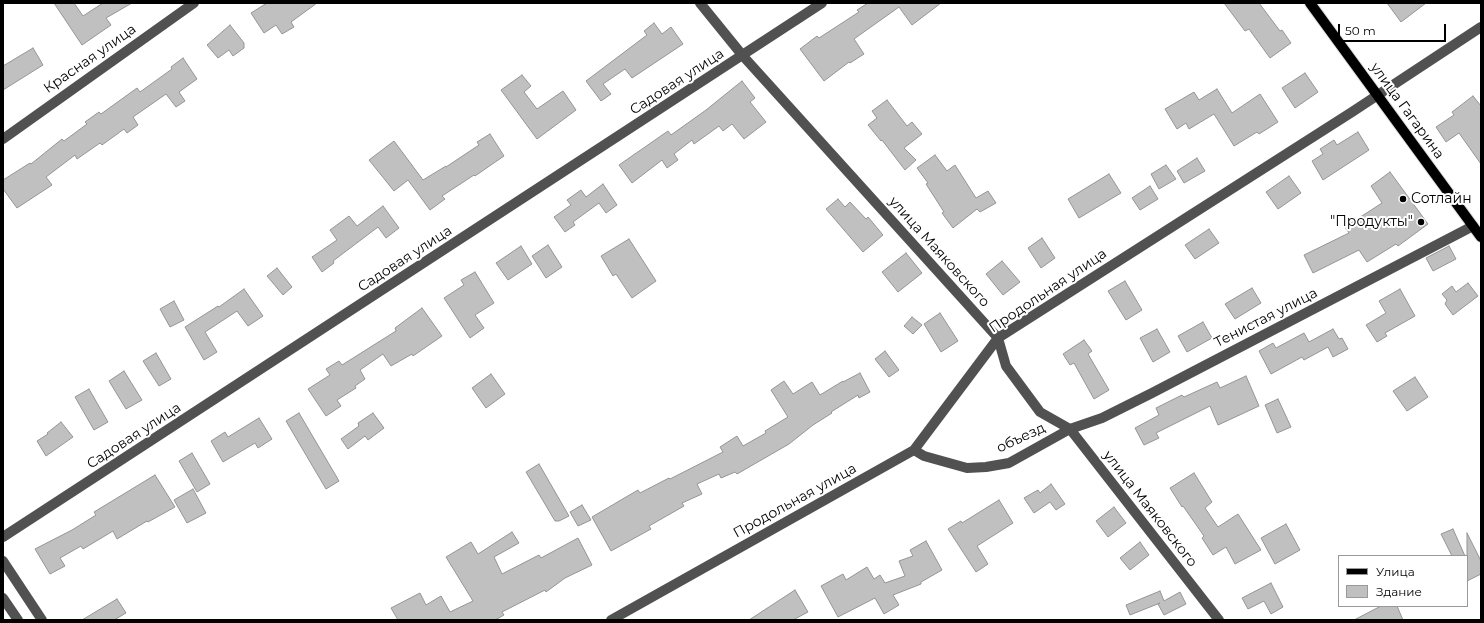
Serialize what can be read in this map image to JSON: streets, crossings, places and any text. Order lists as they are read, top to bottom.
{
  "streets": {
    "main road": ["улица Гагарина"],
    "street": [
      "Красная улица",
      "Садовая улица",
      "улица Маяковского",
      "Продольная улица",
      "Тенистая улица",
      "объезд"
    ]
  },
  "crossings": [
    ["Садовая улица", "улица Маяковского"],
    ["улица Гагарина", "Продольная улица"],
    ["улица Гагарина", "Тенистая улица"],
    ["улица Маяковского", "Продольная улица"],
    ["улица Маяковского", "Тенистая улица"],
    ["улица Маяковского", "объезд"],
    ["Продольная улица", "объезд"],
    ["Тенистая улица", "объезд"]
  ],
  "places": ["Сотлайн", "\"Продукты\""],
  "legend": ["Улица", "Здание"],
  "scale_bar": "50 m"
}
